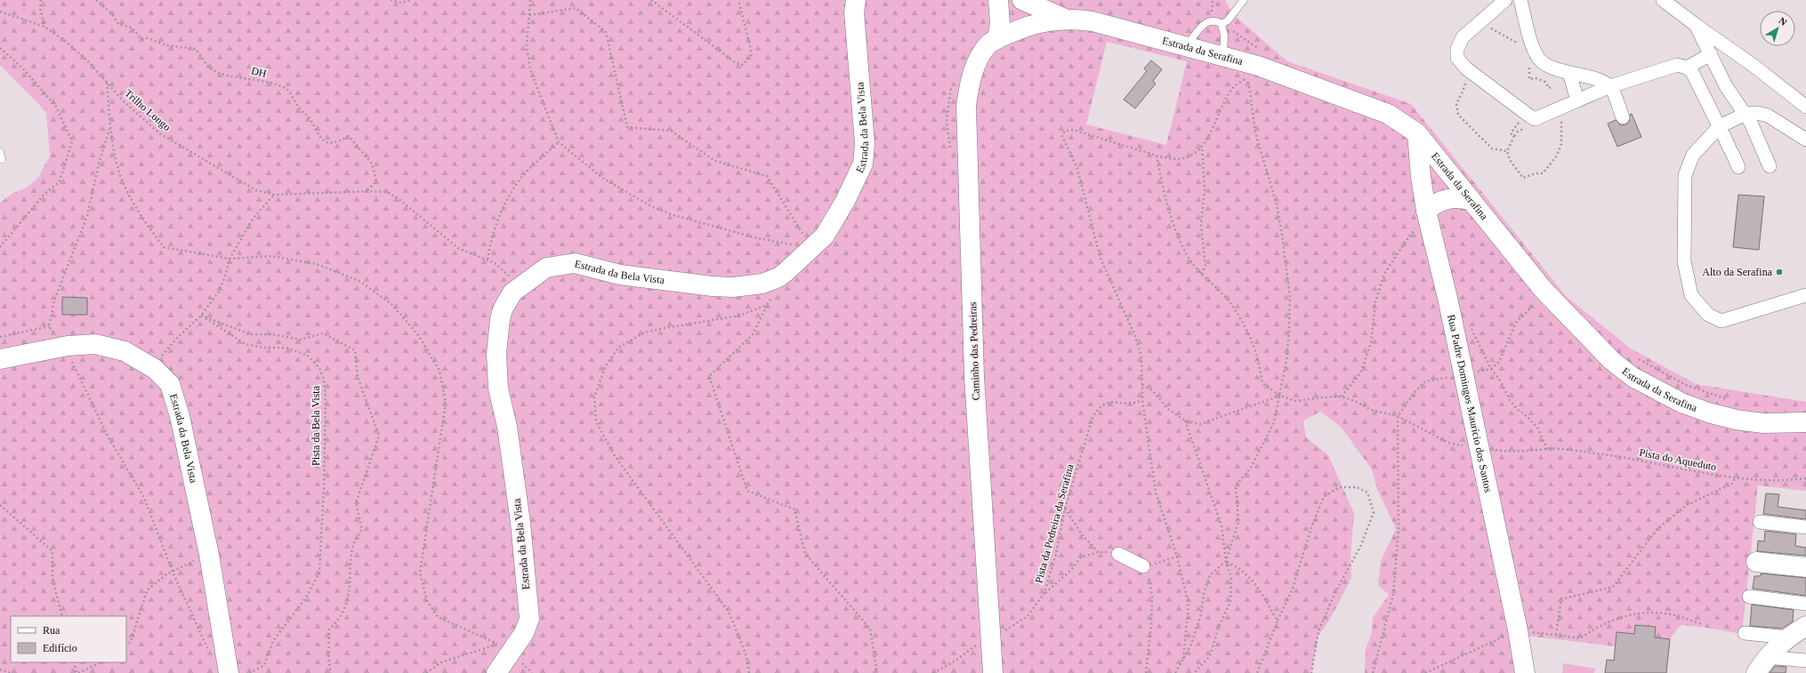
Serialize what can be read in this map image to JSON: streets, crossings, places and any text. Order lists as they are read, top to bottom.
{
  "streets": {
    "street": [
      "Estrada da Serafina",
      "Estrada da Bela Vista",
      "Caminho das Pedreiras",
      "Rua Padre Domingos Maurício dos Santos"
    ],
    "path": [
      "DH",
      "Trilho Longo",
      "Pista da Bela Vista",
      "Pista do Aqueduto",
      "Pista da Pedreira da Serafina"
    ]
  },
  "crossings": [
    ["Estrada da Serafina", "Caminho das Pedreiras"],
    ["Estrada da Serafina", "Rua Padre Domingos Maurício dos Santos"],
    ["Caminho das Pedreiras", "Pista da Pedreira da Serafina"],
    ["Rua Padre Domingos Maurício dos Santos", "Pista do Aqueduto"]
  ],
  "places": ["Alto da Serafina"],
  "legend": ["Rua", "Edifício"],
  "north": "top right"
}
